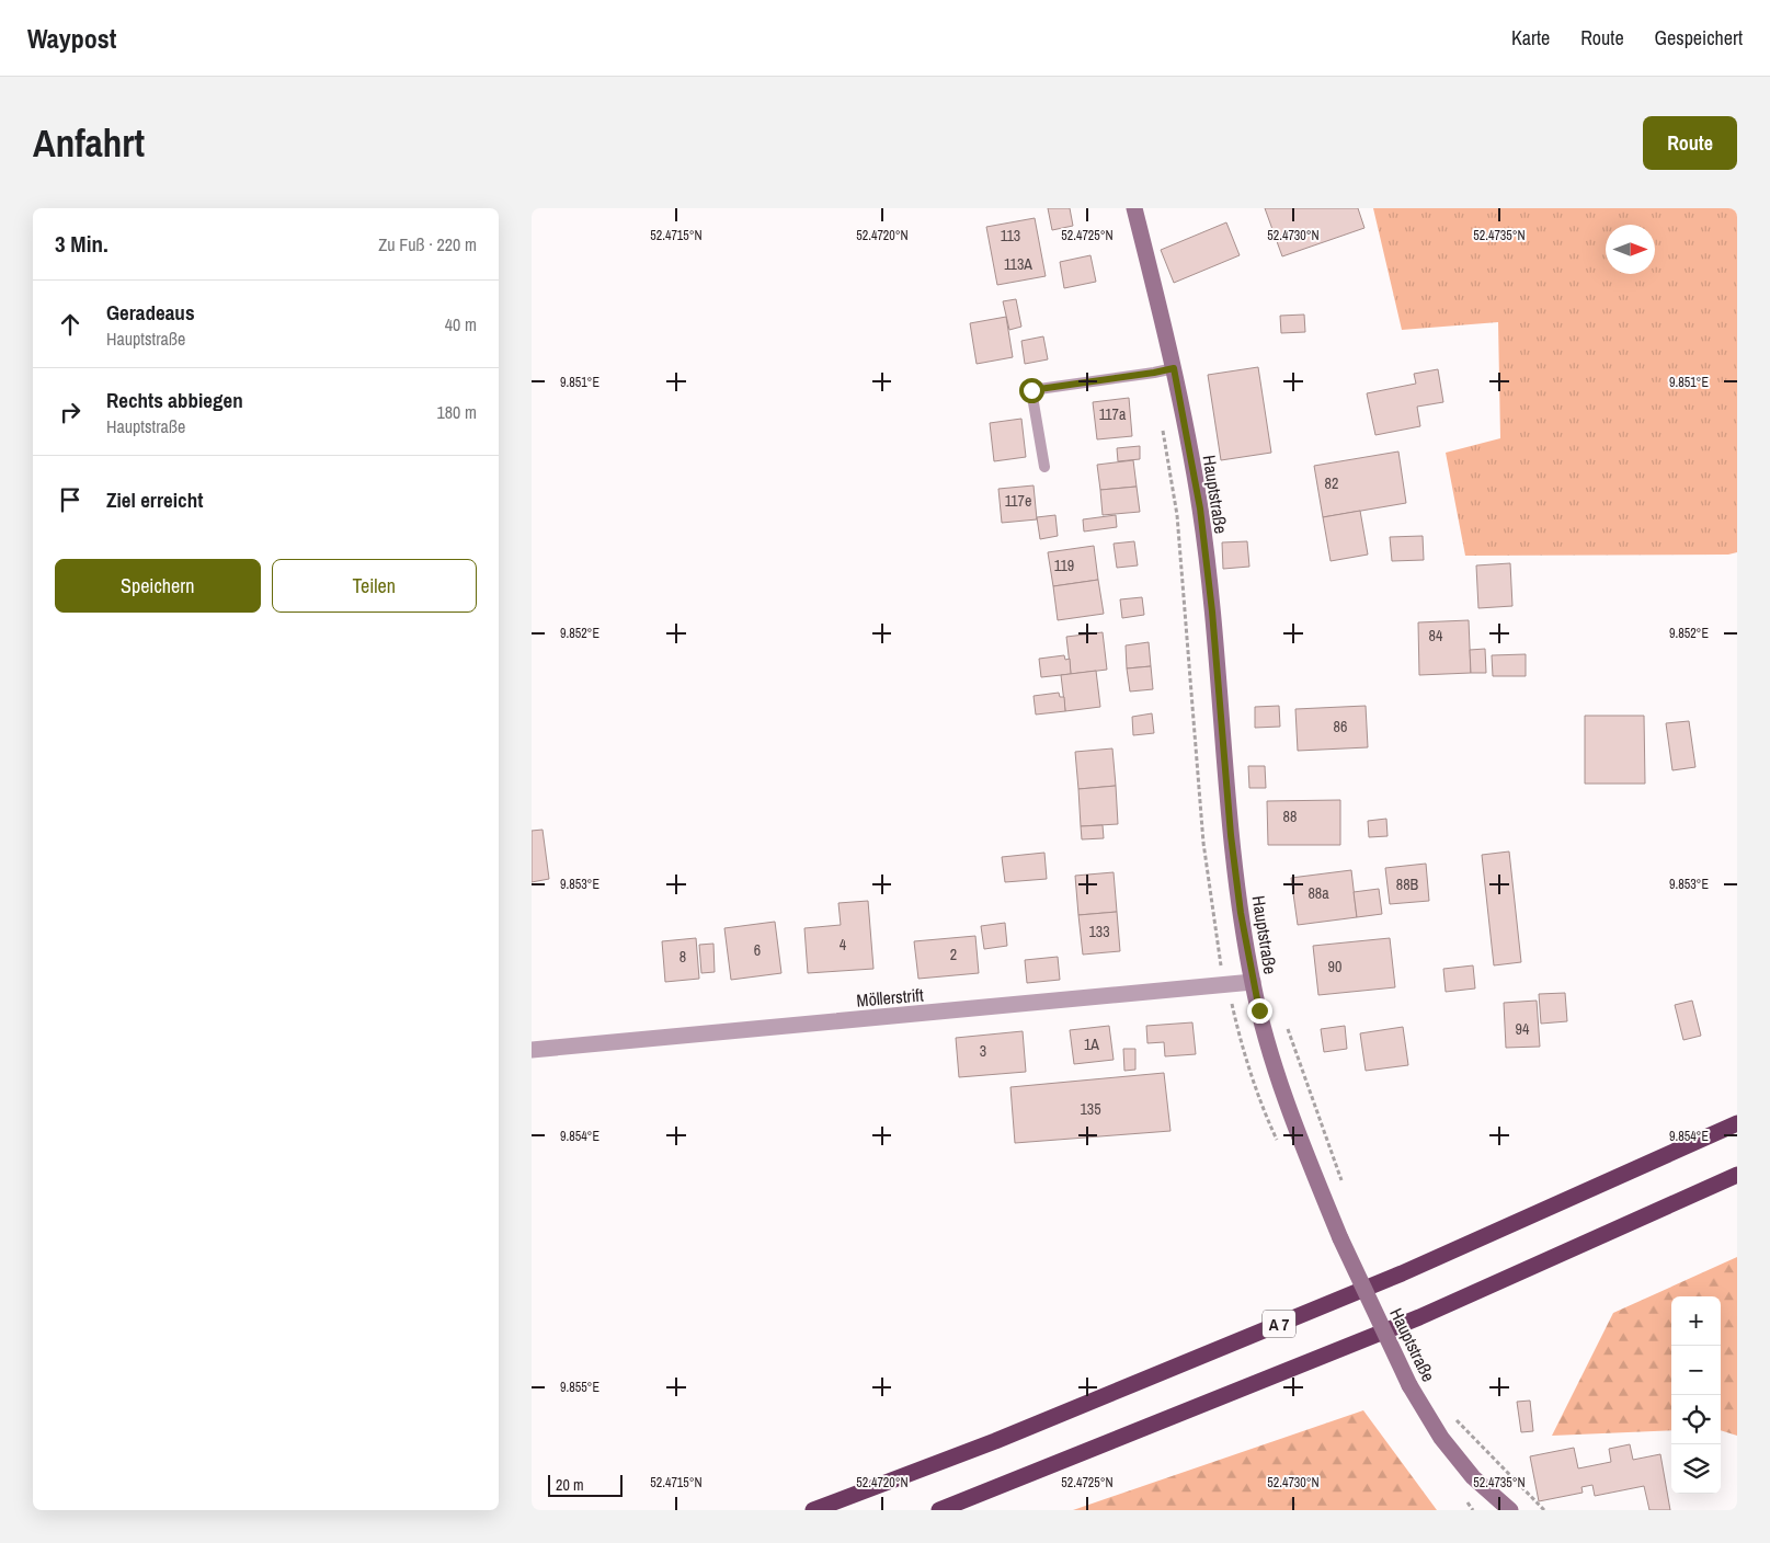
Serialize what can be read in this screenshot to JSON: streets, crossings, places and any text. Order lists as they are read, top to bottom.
{
  "streets": {
    "highway": ["A 7"],
    "main road": ["Hauptstraße"],
    "street": ["Möllerstrift"]
  },
  "crossings": [
    ["Hauptstraße", "Möllerstrift"]
  ],
  "house_numbers": [
    "113",
    "113A",
    "117a",
    "82",
    "117e",
    "119",
    "84",
    "86",
    "88",
    "88B",
    "88a",
    "133",
    "4",
    "6",
    "2",
    "8",
    "90",
    "94",
    "1A",
    "3",
    "135"
  ],
  "scale_bar": "20 m",
  "north": "right",
  "page": {
    "header": "Waypost",
    "nav": ["Karte", "Route", "Gespeichert"],
    "buttons": [
      "Route",
      ["Speichern", "Teilen"]
    ],
    "title": "Anfahrt",
    "heading": ["3 Min.", "Zu Fuß · 220 m"],
    "list": [
      ["Geradeaus", "Hauptstraße", "40 m"],
      ["Rechts abbiegen", "Hauptstraße", "180 m"],
      "Ziel erreicht"
    ],
    "map_buttons": ["+", "−"],
    "scale": "20 m"
  },
  "coordinates": [
    "52.4715°N",
    "52.4720°N",
    "52.4725°N",
    "52.4730°N",
    "52.4735°N",
    "9.851°E",
    "9.852°E",
    "9.853°E",
    "9.854°E",
    "9.855°E"
  ]
}
